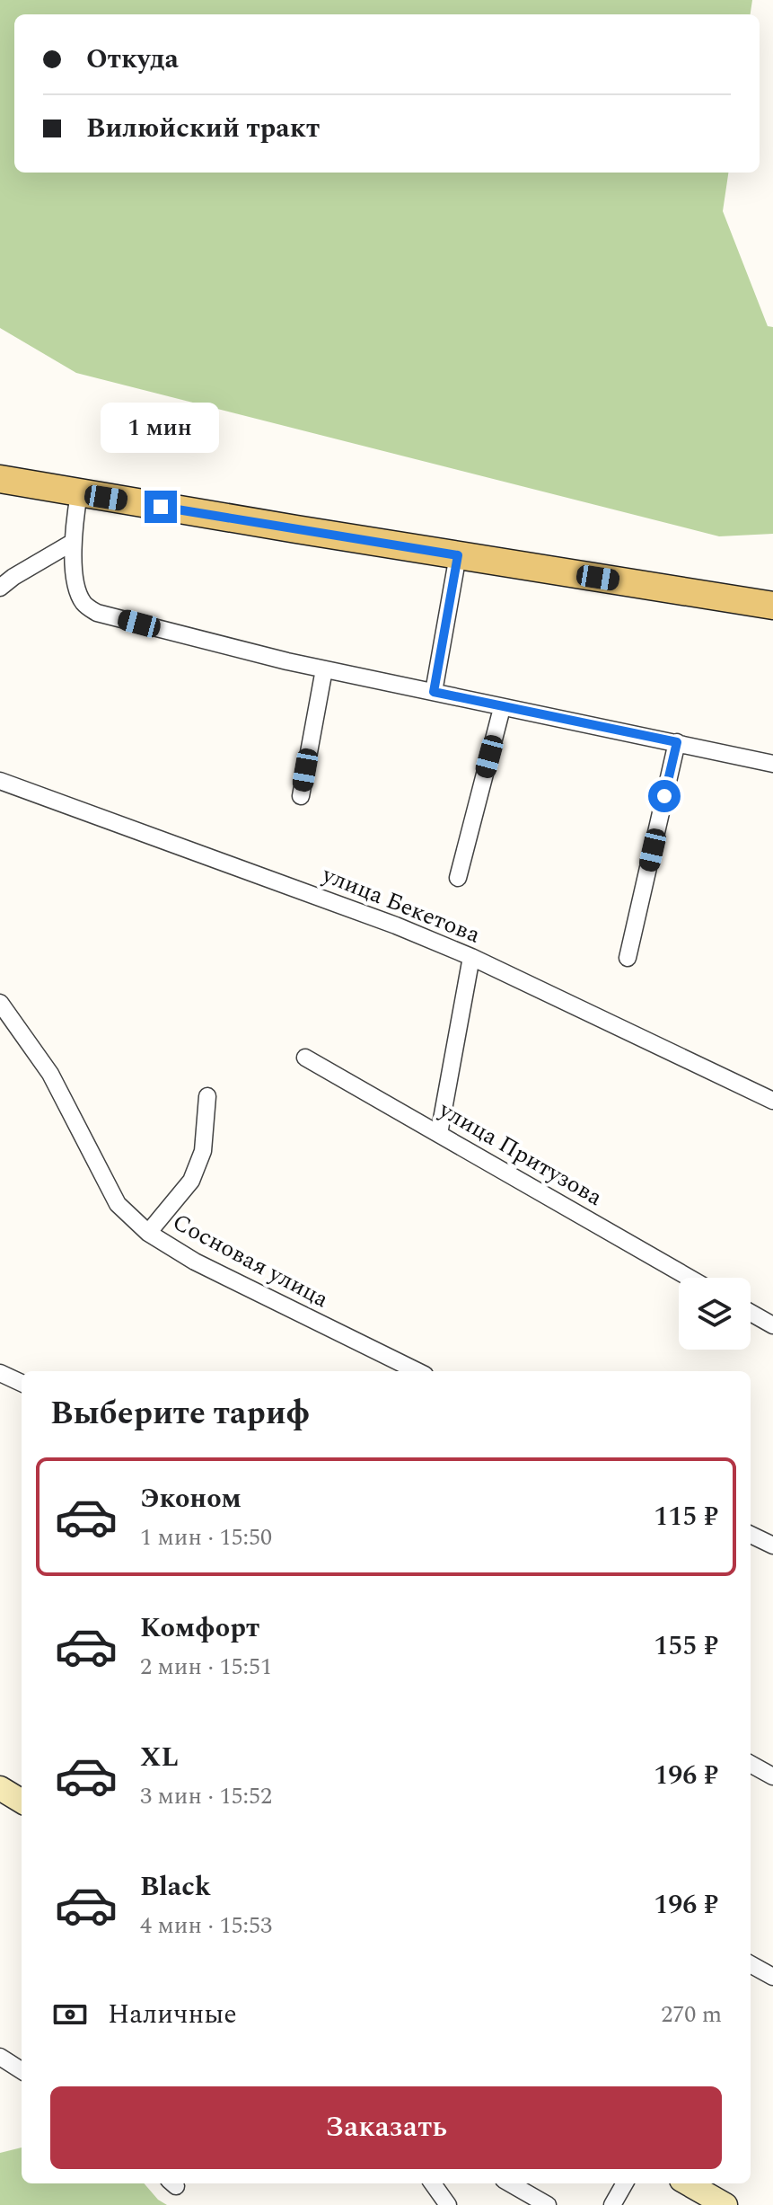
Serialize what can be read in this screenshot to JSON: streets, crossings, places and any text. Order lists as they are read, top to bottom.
{
  "streets": {
    "street": ["улица Бекетова", "улица Притузова", "Сосновая улица"]
  },
  "page": {
    "banner": ["Откуда", "Вилюйский тракт"],
    "bubble": "1 мин",
    "heading": "Выберите тариф",
    "list": [
      {
        "name": "Эконом",
        "note": "1 мин · 15:50",
        "value": "115 ₽"
      },
      {
        "name": "Комфорт",
        "note": "2 мин · 15:51",
        "value": "155 ₽"
      },
      {
        "name": "XL",
        "note": "3 мин · 15:52",
        "value": "196 ₽"
      },
      {
        "name": "Black",
        "note": "4 мин · 15:53",
        "value": "196 ₽"
      }
    ],
    "pay": ["Наличные", "270 m"],
    "buttons": "Заказать"
  }
}
